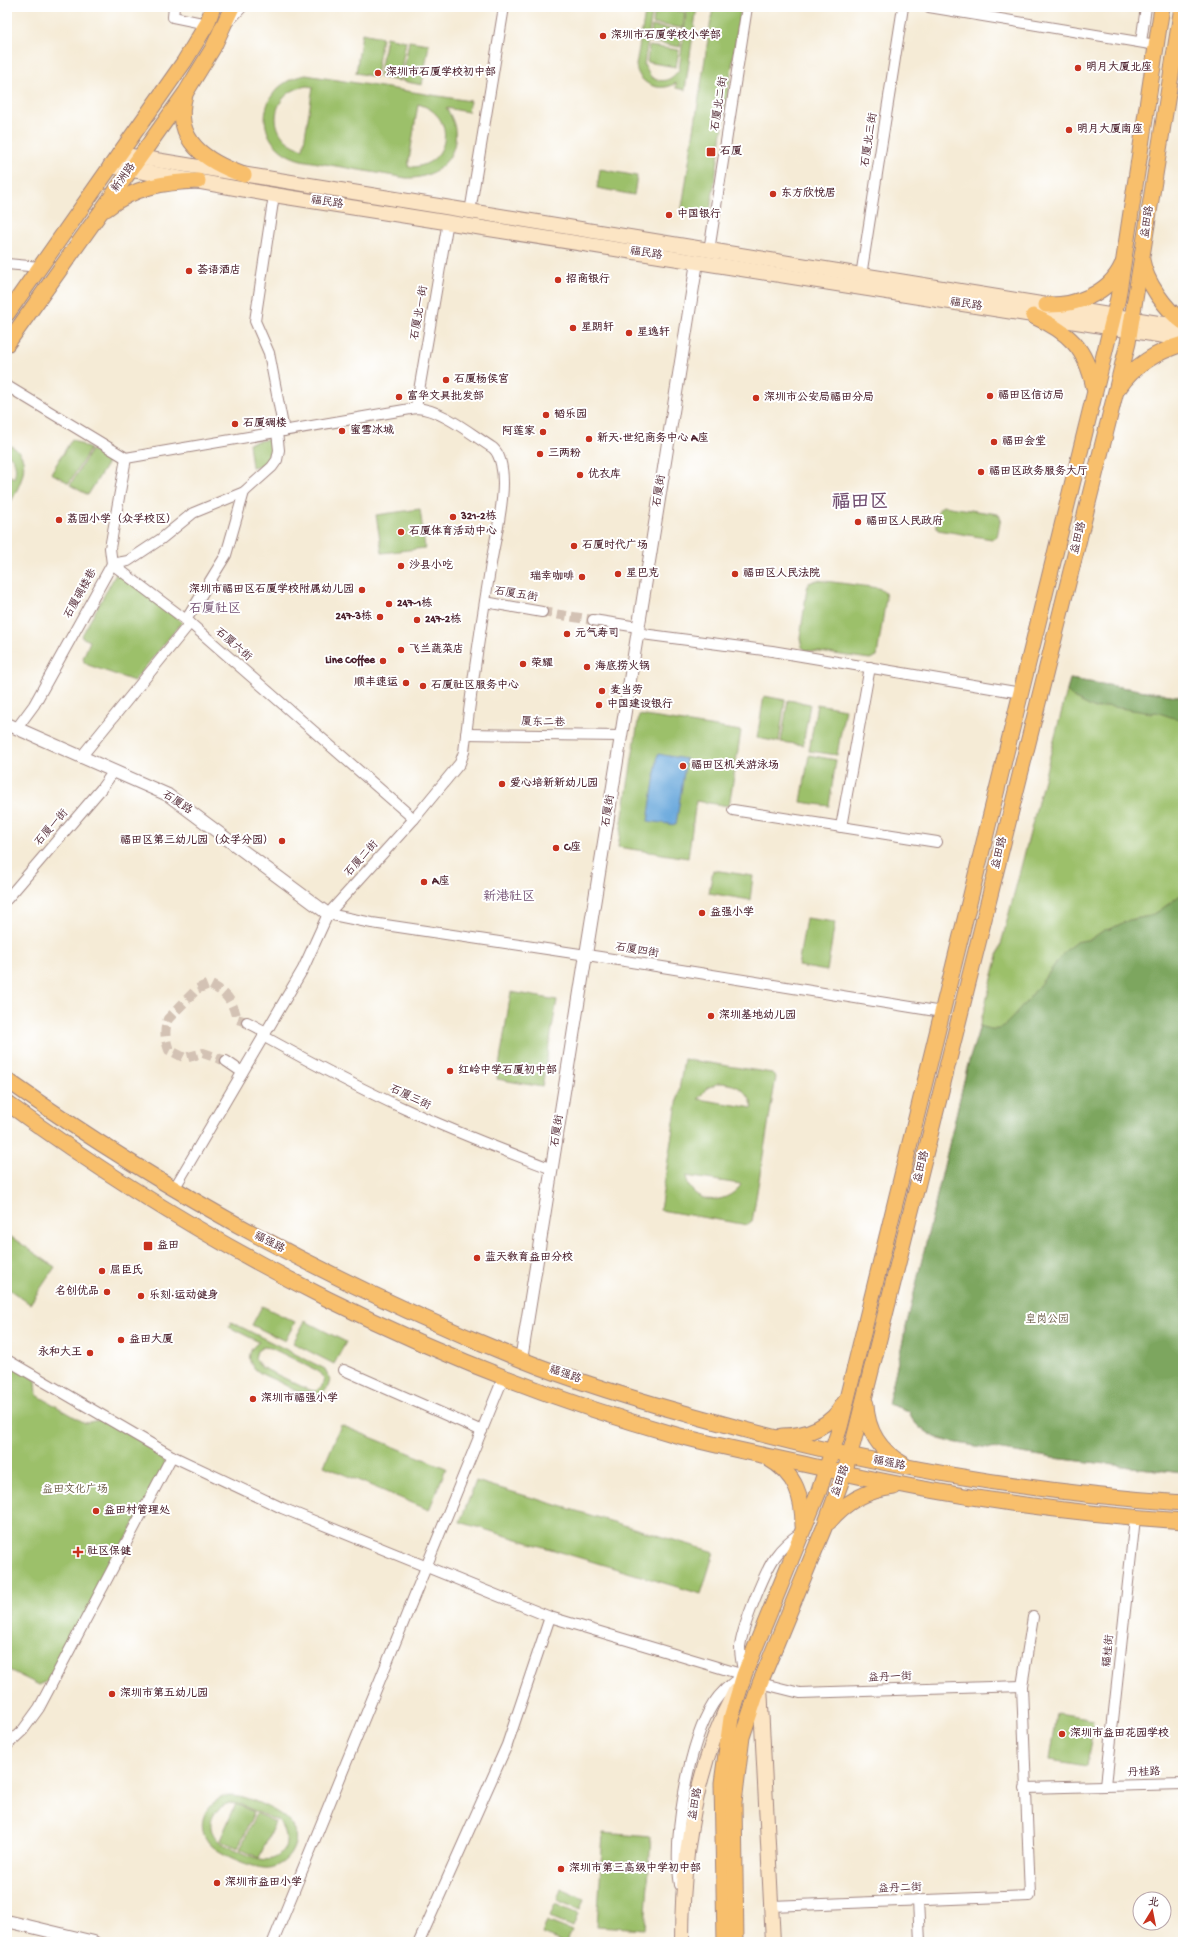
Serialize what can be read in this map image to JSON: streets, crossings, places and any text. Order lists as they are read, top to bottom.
{
  "streets": {
    "main road": [
      "新洲路",
      "福民路",
      "益田路",
      "福强路"
    ],
    "street": [
      "石厦北二街",
      "石厦北三街",
      "石厦北一街",
      "石厦街",
      "石厦碉楼巷",
      "石厦五街",
      "石厦六街",
      "厦东二巷",
      "石厦路",
      "石厦一街",
      "石厦二街",
      "石厦四街",
      "石厦三街",
      "福桂街",
      "益丹一街",
      "丹桂路",
      "益丹二街"
    ]
  },
  "crossings": [
    ["石厦北二街", "福民路"],
    ["石厦北三街", "福民路"],
    ["新洲路", "福民路"],
    ["福民路", "益田路"],
    ["福民路", "石厦北一街"],
    ["福民路", "石厦街"],
    ["福民路", "石厦碉楼巷"],
    ["益田路", "石厦四街"],
    ["益田路", "福强路"],
    ["益田路", "益丹一街"],
    ["益田路", "益丹二街"],
    ["石厦北一街", "石厦二街"],
    ["石厦街", "厦东二巷"],
    ["石厦街", "石厦四街"],
    ["石厦街", "石厦三街"],
    ["石厦街", "福强路"],
    ["石厦碉楼巷", "石厦六街"],
    ["石厦碉楼巷", "石厦路"],
    ["石厦五街", "石厦二街"],
    ["石厦六街", "石厦二街"],
    ["厦东二巷", "石厦二街"],
    ["石厦路", "石厦一街"],
    ["石厦路", "石厦二街"],
    ["石厦路", "石厦四街"],
    ["石厦二街", "石厦四街"],
    ["石厦二街", "石厦三街"],
    ["石厦二街", "福强路"],
    ["福强路", "福桂街"],
    ["福桂街", "丹桂路"],
    ["丹桂路", "益丹二街"]
  ],
  "districts": ["福田区", "石厦社区", "新港社区"],
  "parks": ["皇岗公园", "益田文化广场"],
  "places": {
    "other": [
      "深圳市石厦学校小学部",
      "明月大厦北座",
      "深圳市石厦学校初中部",
      "明月大厦南座",
      "东方欣悦居",
      "中国银行",
      "荟语酒店",
      "招商银行",
      "星朗轩",
      "星逸轩",
      "石厦杨侯宫",
      "福田区信访局",
      "富华文具批发部",
      "深圳市公安局福田分局",
      "韬乐园",
      "石厦碉楼",
      "蜜雪冰城",
      "阿莲家",
      "新天·世纪商务中心 A座",
      "福田会堂",
      "三两粉",
      "福田区政务服务大厅",
      "优衣库",
      "321-2栋",
      "荔园小学（众孚校区）",
      "福田区人民政府",
      "石厦体育活动中心",
      "石厦时代广场",
      "沙县小吃",
      "星巴克",
      "福田区人民法院",
      "瑞幸咖啡",
      "深圳市福田区石厦学校附属幼儿园",
      "247-1栋",
      "247-3栋",
      "247-2栋",
      "元气寿司",
      "飞兰蔬菜店",
      "Line Coffee",
      "荣耀",
      "海底捞火锅",
      "顺丰速运",
      "石厦社区服务中心",
      "麦当劳",
      "中国建设银行",
      "福田区机关游泳场",
      "爱心培新新幼儿园",
      "福田区第三幼儿园（众孚分园）",
      "C座",
      "A座",
      "益强小学",
      "深圳基地幼儿园",
      "红岭中学石厦初中部",
      "蓝天教育益田分校",
      "屈臣氏",
      "名创优品",
      "乐刻·运动健身",
      "益田大厦",
      "永和大王",
      "深圳市福强小学",
      "益田村管理处",
      "深圳市第五幼儿园",
      "深圳市益田花园学校",
      "深圳市第三高级中学初中部",
      "深圳市益田小学"
    ],
    "transit": ["石厦", "益田"],
    "health": ["社区保健"]
  },
  "north": "top"
}
